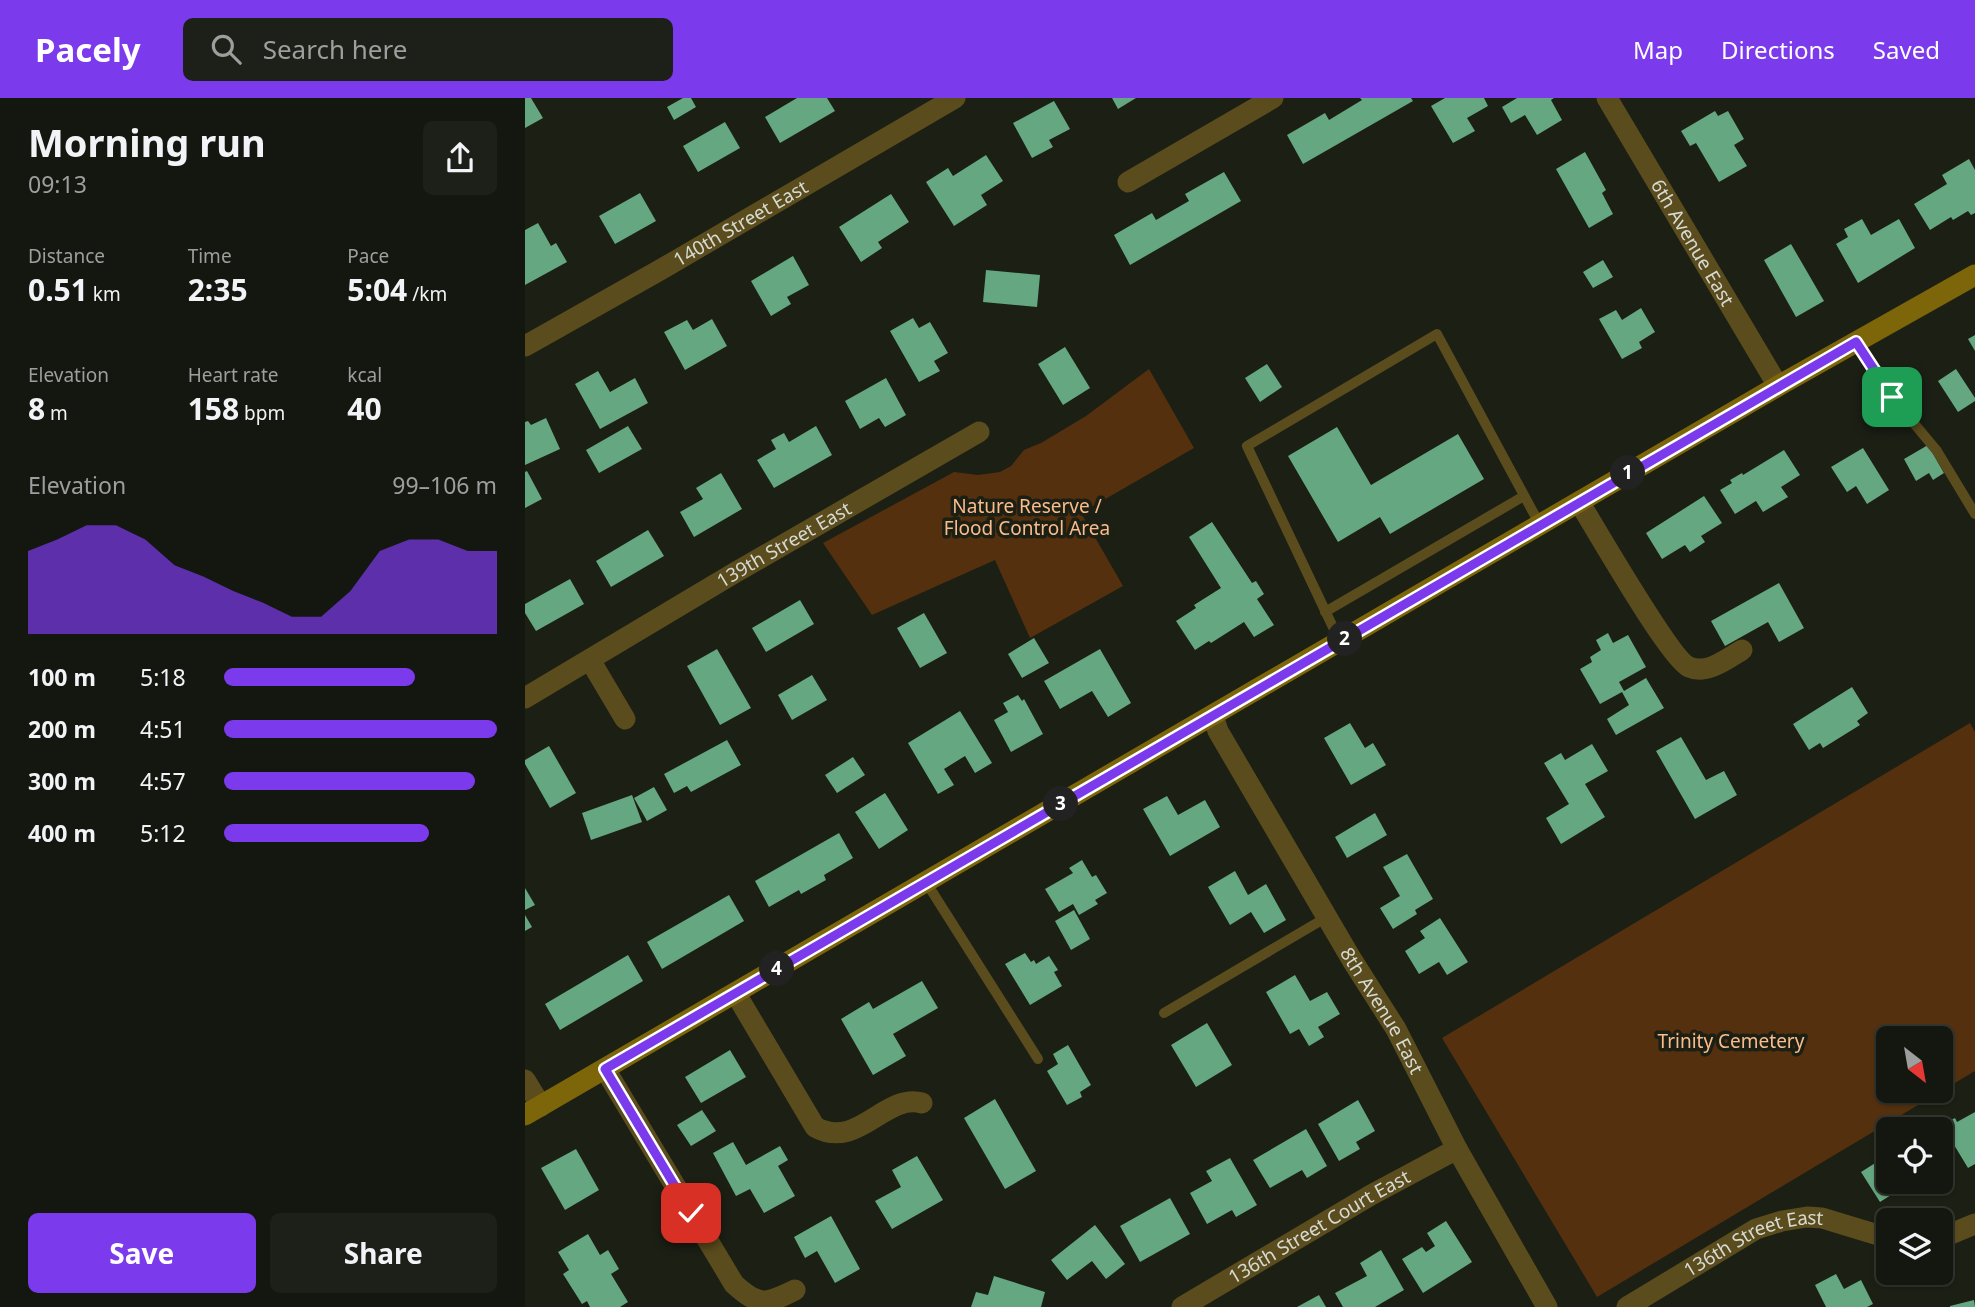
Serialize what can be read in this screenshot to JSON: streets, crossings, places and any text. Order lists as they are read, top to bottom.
{
  "streets": {
    "street": [
      "140th Street East",
      "6th Avenue East",
      "139th Street East",
      "8th Avenue East",
      "136th Street Court East",
      "136th Street East"
    ]
  },
  "crossings": [
    ["8th Avenue East", "136th Street Court East"]
  ],
  "parks": ["Nature Reserve / Flood Control Area", "Trinity Cemetery"],
  "north": "bottom right",
  "page": {
    "header": "Pacely",
    "search": "Search here",
    "nav": ["Map", "Directions", "Saved"],
    "heading": ["Morning run", "09:13"],
    "stats": [
      ["Distance", "0.51 km"],
      ["Time", "2:35"],
      ["Pace", "5:04 /km"],
      ["Elevation", "8 m"],
      ["Heart rate", "158 bpm"],
      ["kcal", "40"]
    ],
    "chart": ["Elevation", "99–106 m"],
    "pins": [
      "1",
      "2",
      "3",
      "4"
    ],
    "list": [
      {
        "name": "100 m",
        "note": "5:18"
      },
      {
        "name": "200 m",
        "note": "4:51"
      },
      {
        "name": "300 m",
        "note": "4:57"
      },
      {
        "name": "400 m",
        "note": "5:12"
      }
    ],
    "buttons": ["Save", "Share"]
  }
}
